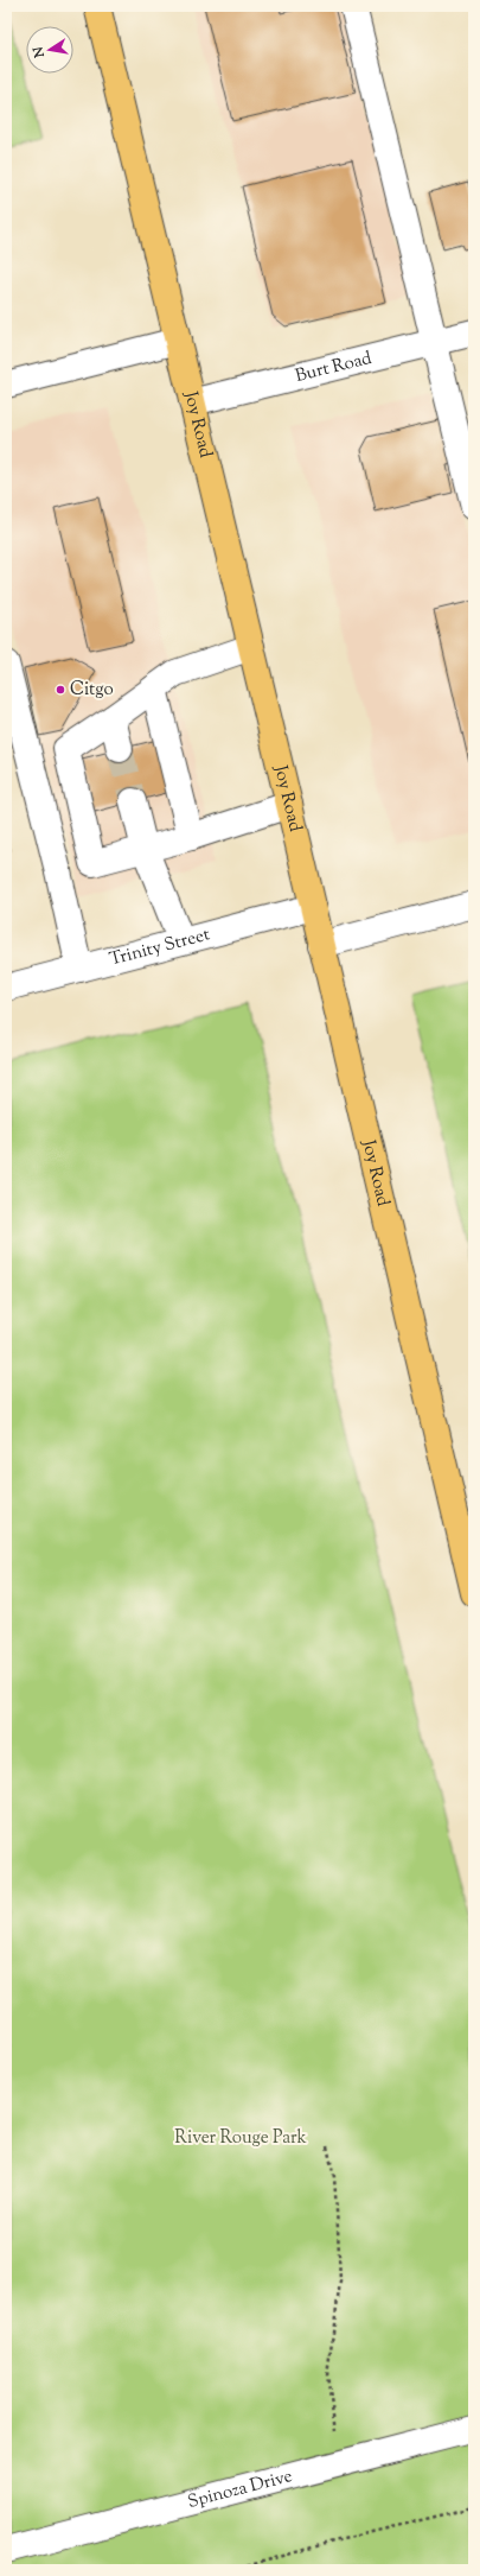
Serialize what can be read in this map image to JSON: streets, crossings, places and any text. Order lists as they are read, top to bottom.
{
  "streets": {
    "main road": ["Joy Road"],
    "street": ["Burt Road", "Trinity Street", "Spinoza Drive"]
  },
  "crossings": [
    ["Burt Road", "Joy Road"],
    ["Joy Road", "Trinity Street"]
  ],
  "parks": ["River Rouge Park"],
  "places": ["Citgo"],
  "north": "left"
}
